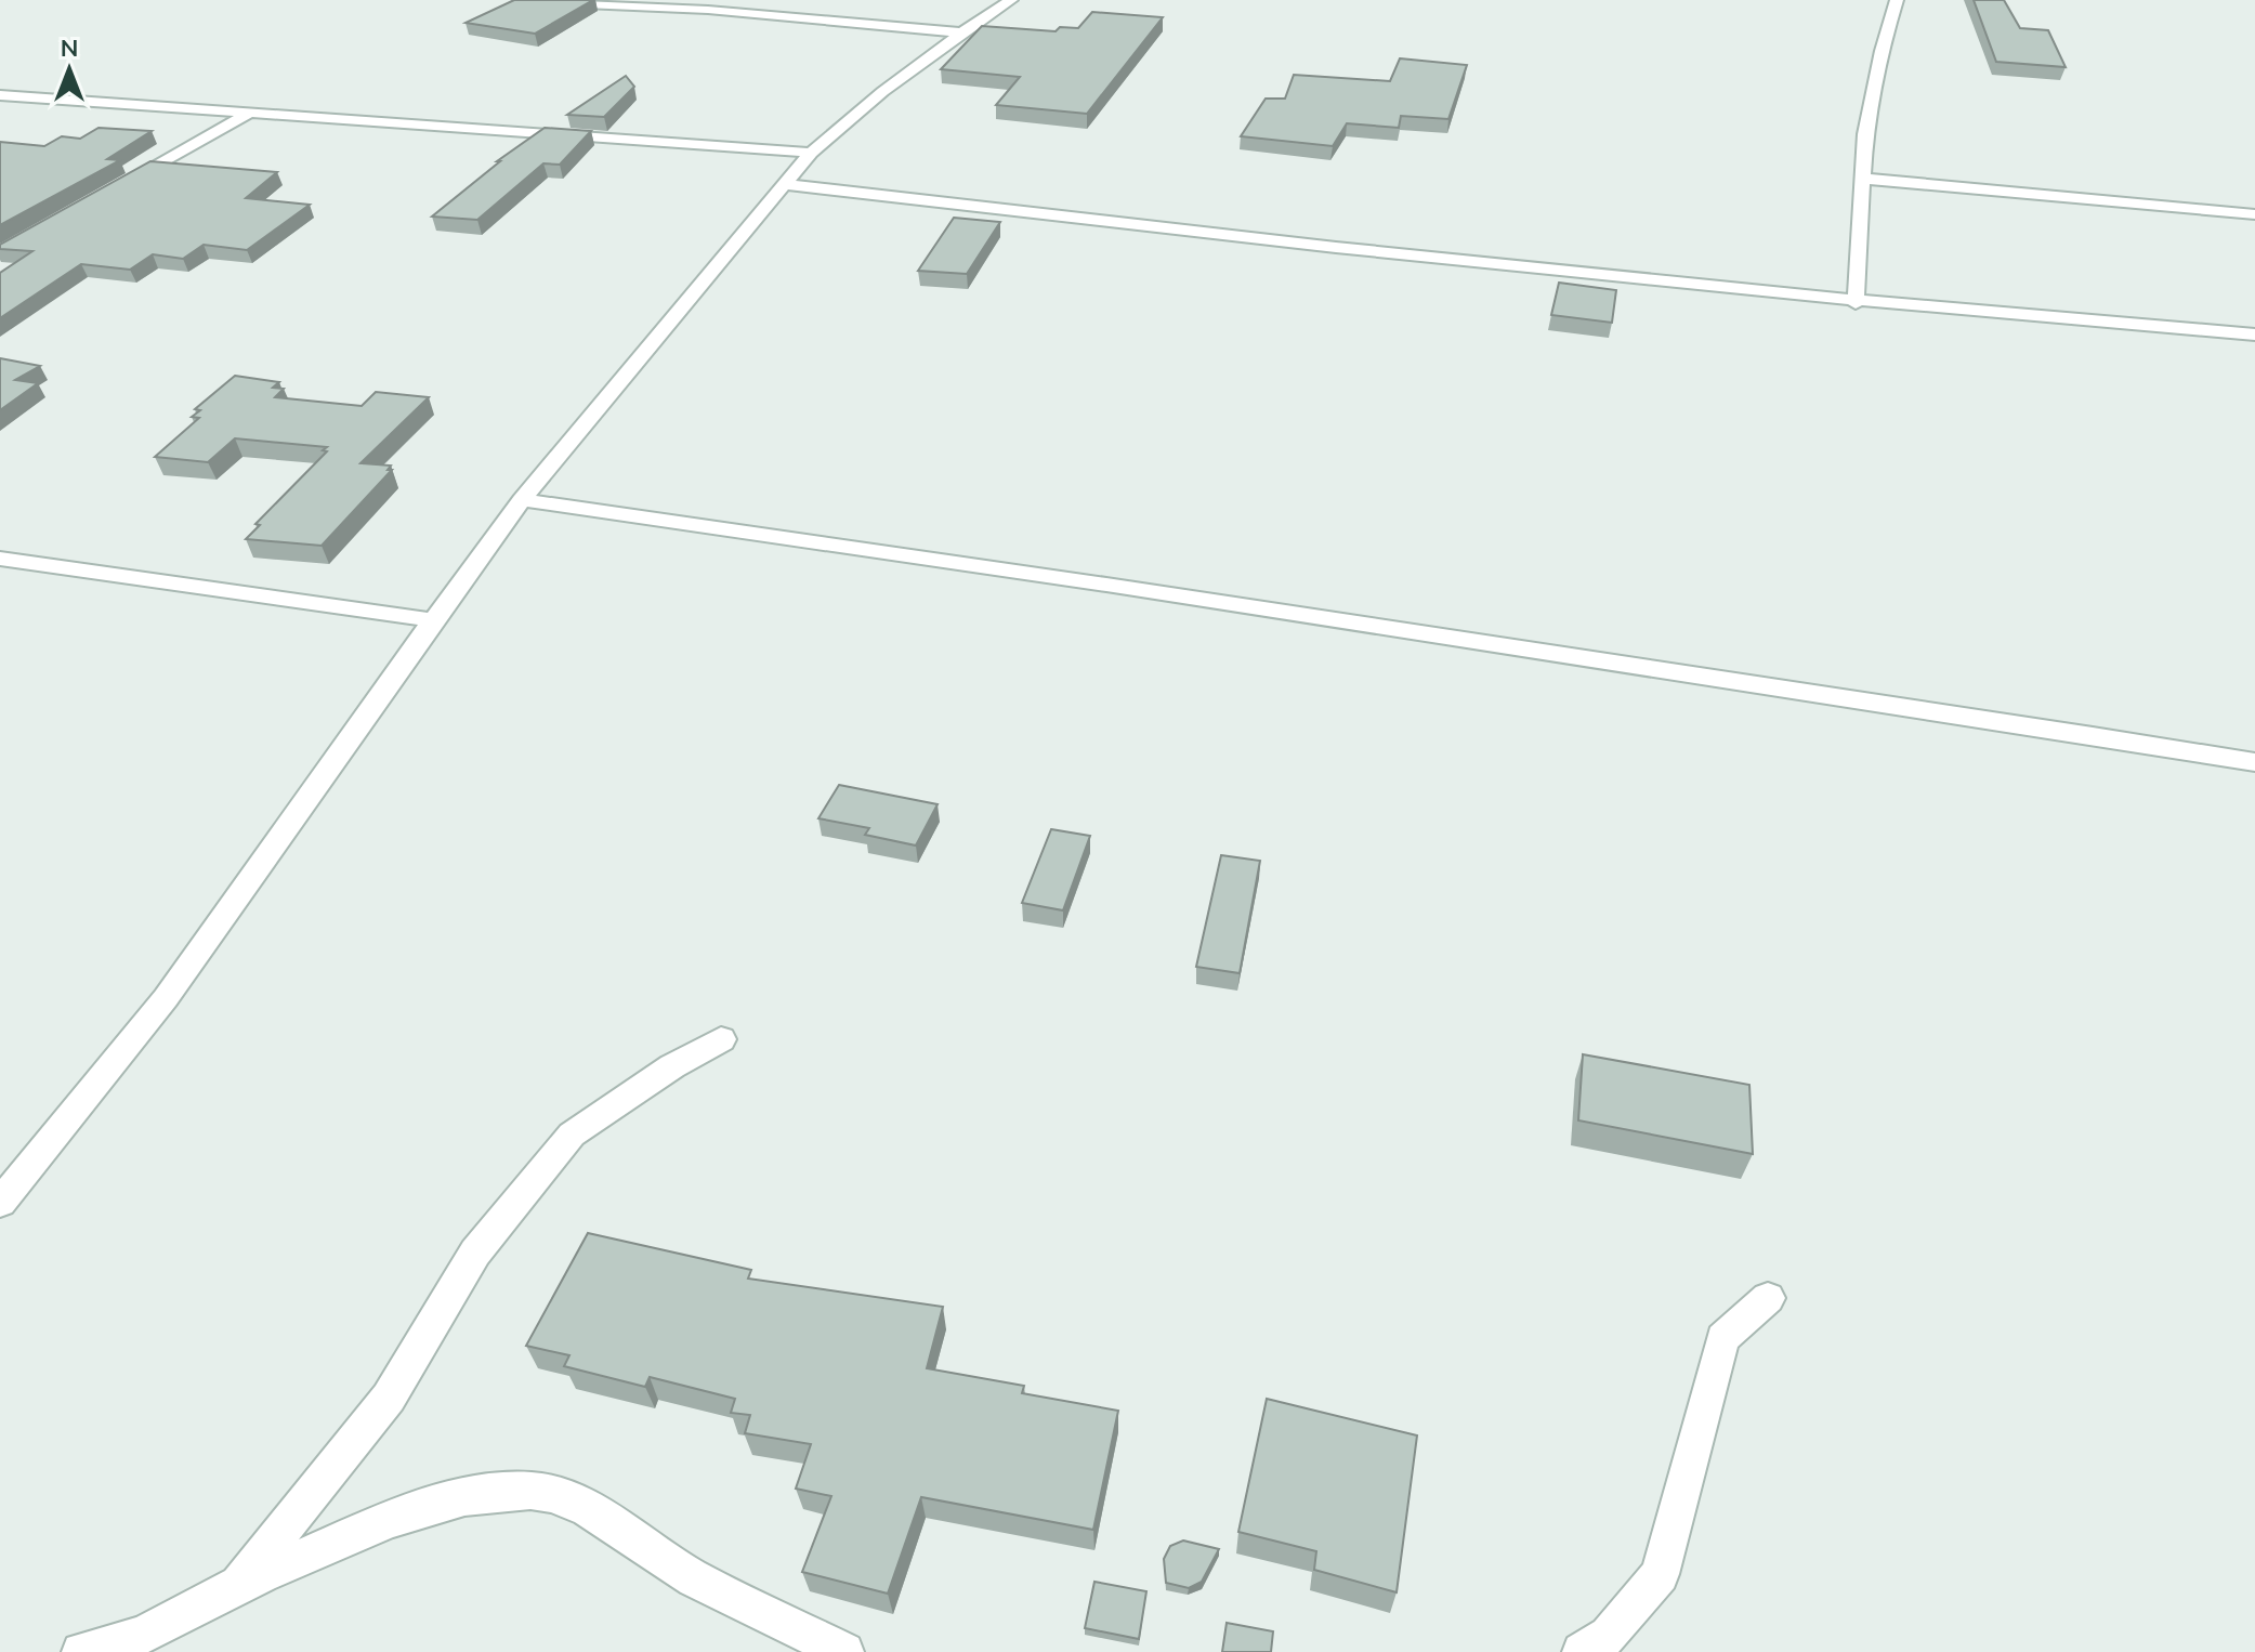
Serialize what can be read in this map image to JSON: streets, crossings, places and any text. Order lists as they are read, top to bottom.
{
  "north": "top"
}
